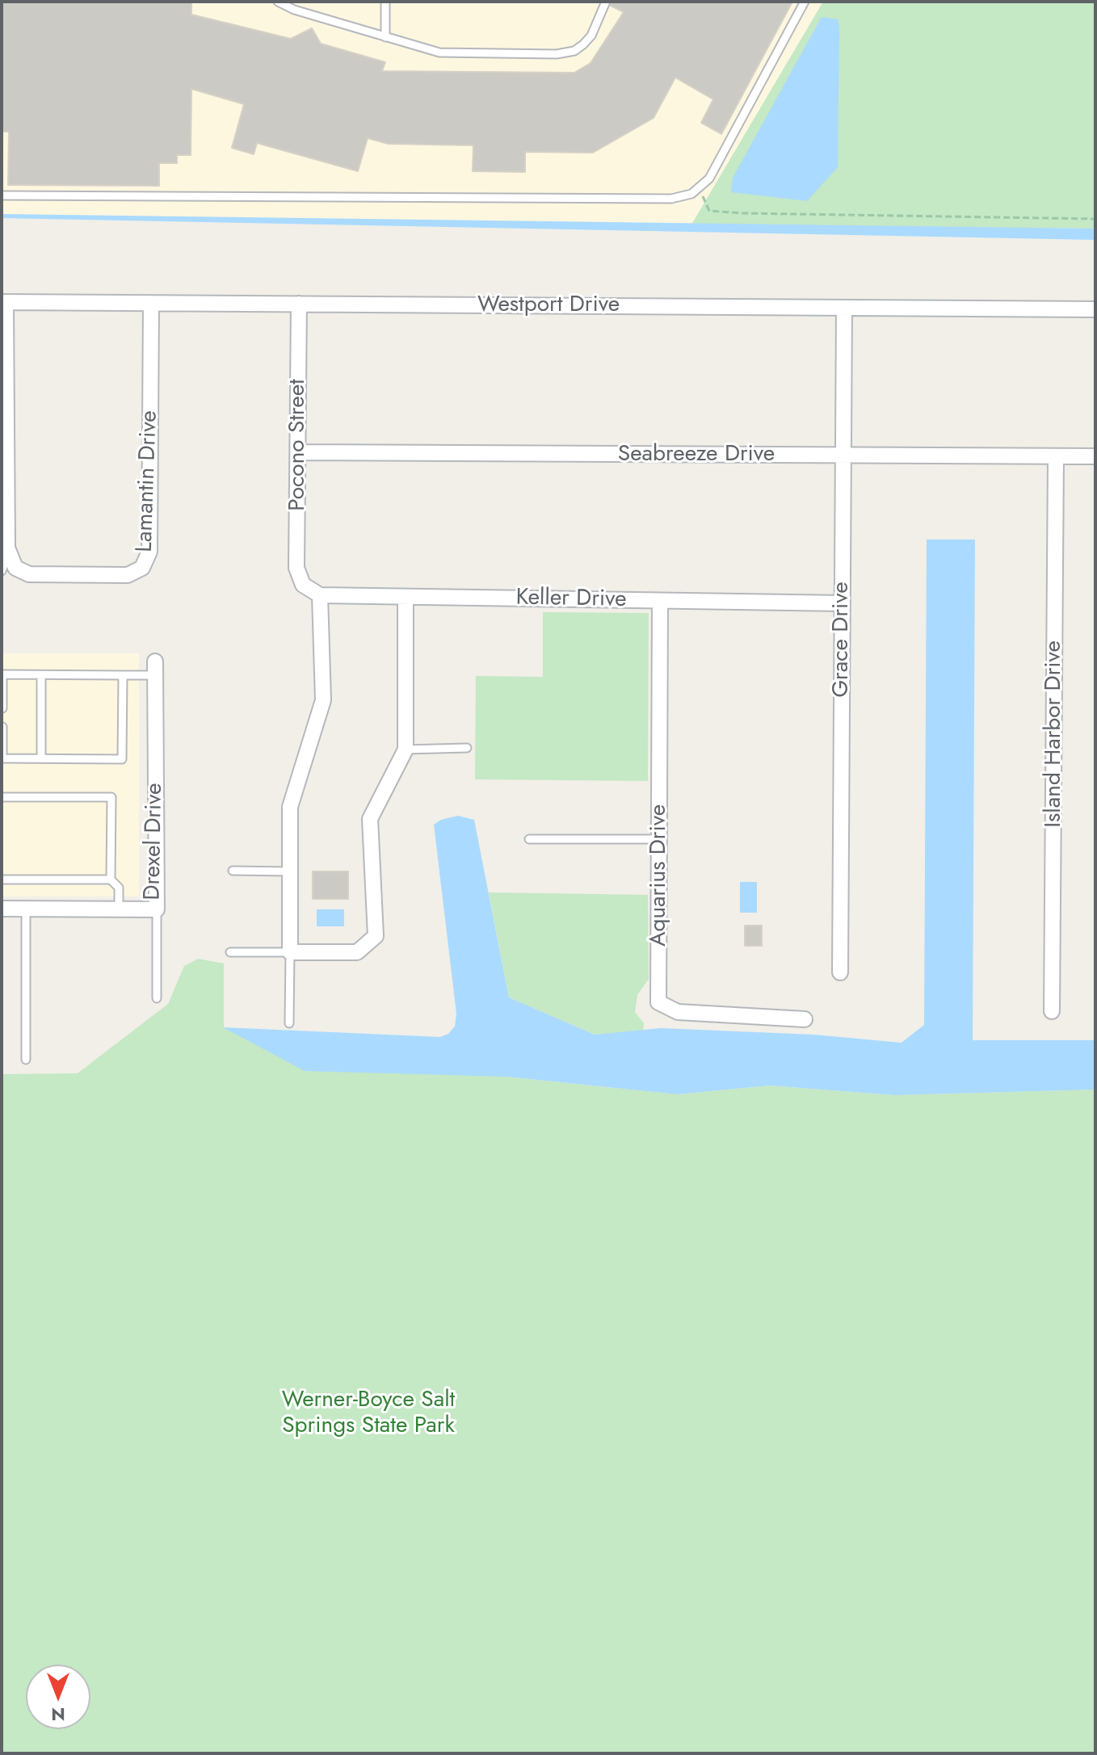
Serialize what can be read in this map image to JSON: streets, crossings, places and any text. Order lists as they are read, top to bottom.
{
  "streets": {
    "street": [
      "Westport Drive",
      "Pocono Street",
      "Seabreeze Drive",
      "Lamantin Drive",
      "Keller Drive",
      "Grace Drive",
      "Island Harbor Drive",
      "Drexel Drive",
      "Aquarius Drive"
    ]
  },
  "crossings": [
    ["Westport Drive", "Pocono Street"],
    ["Westport Drive", "Lamantin Drive"],
    ["Westport Drive", "Grace Drive"],
    ["Pocono Street", "Seabreeze Drive"],
    ["Pocono Street", "Keller Drive"],
    ["Seabreeze Drive", "Grace Drive"],
    ["Seabreeze Drive", "Island Harbor Drive"],
    ["Keller Drive", "Grace Drive"],
    ["Keller Drive", "Aquarius Drive"]
  ],
  "parks": ["Werner-Boyce Salt Springs State Park"],
  "north": "bottom"
}
